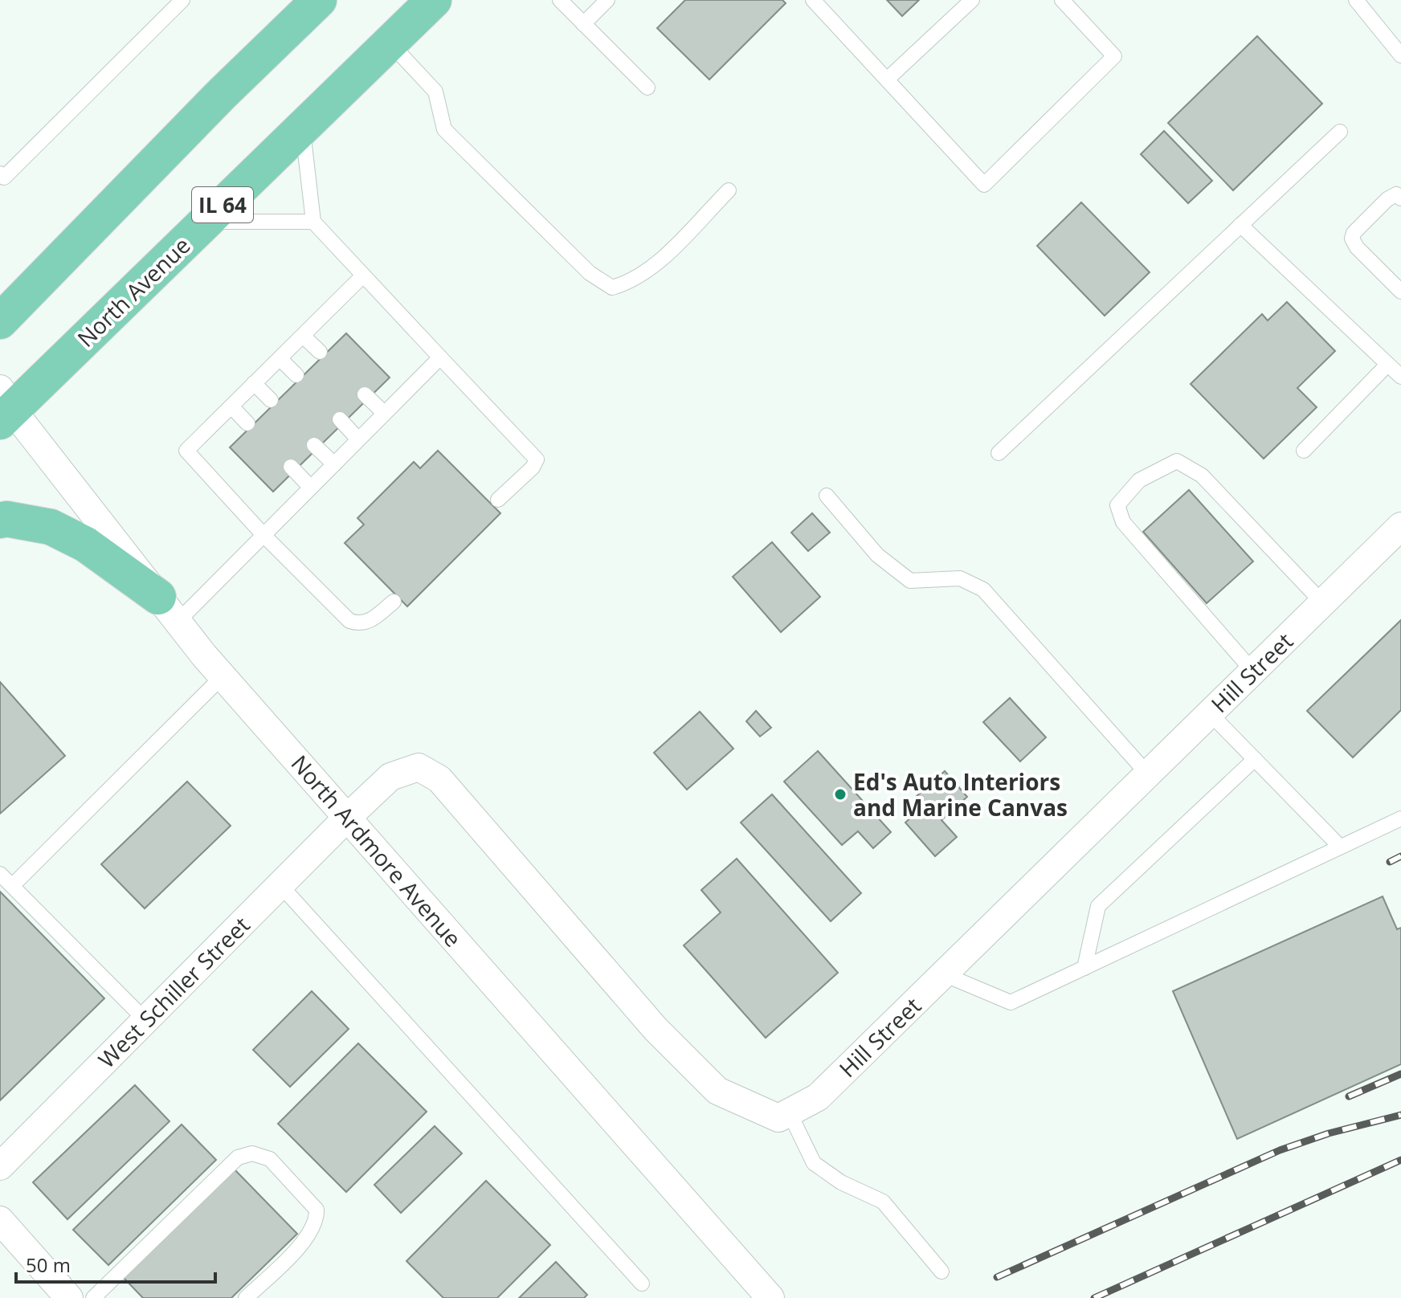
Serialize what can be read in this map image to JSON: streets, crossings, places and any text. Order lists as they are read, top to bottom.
{
  "streets": {
    "main road": ["IL 64", "North Avenue"],
    "street": ["Hill Street", "North Ardmore Avenue", "West Schiller Street"]
  },
  "crossings": [
    ["North Avenue", "North Ardmore Avenue"],
    ["North Ardmore Avenue", "West Schiller Street"]
  ],
  "places": ["Ed's Auto Interiors and Marine Canvas"],
  "scale_bar": "50 m"
}
